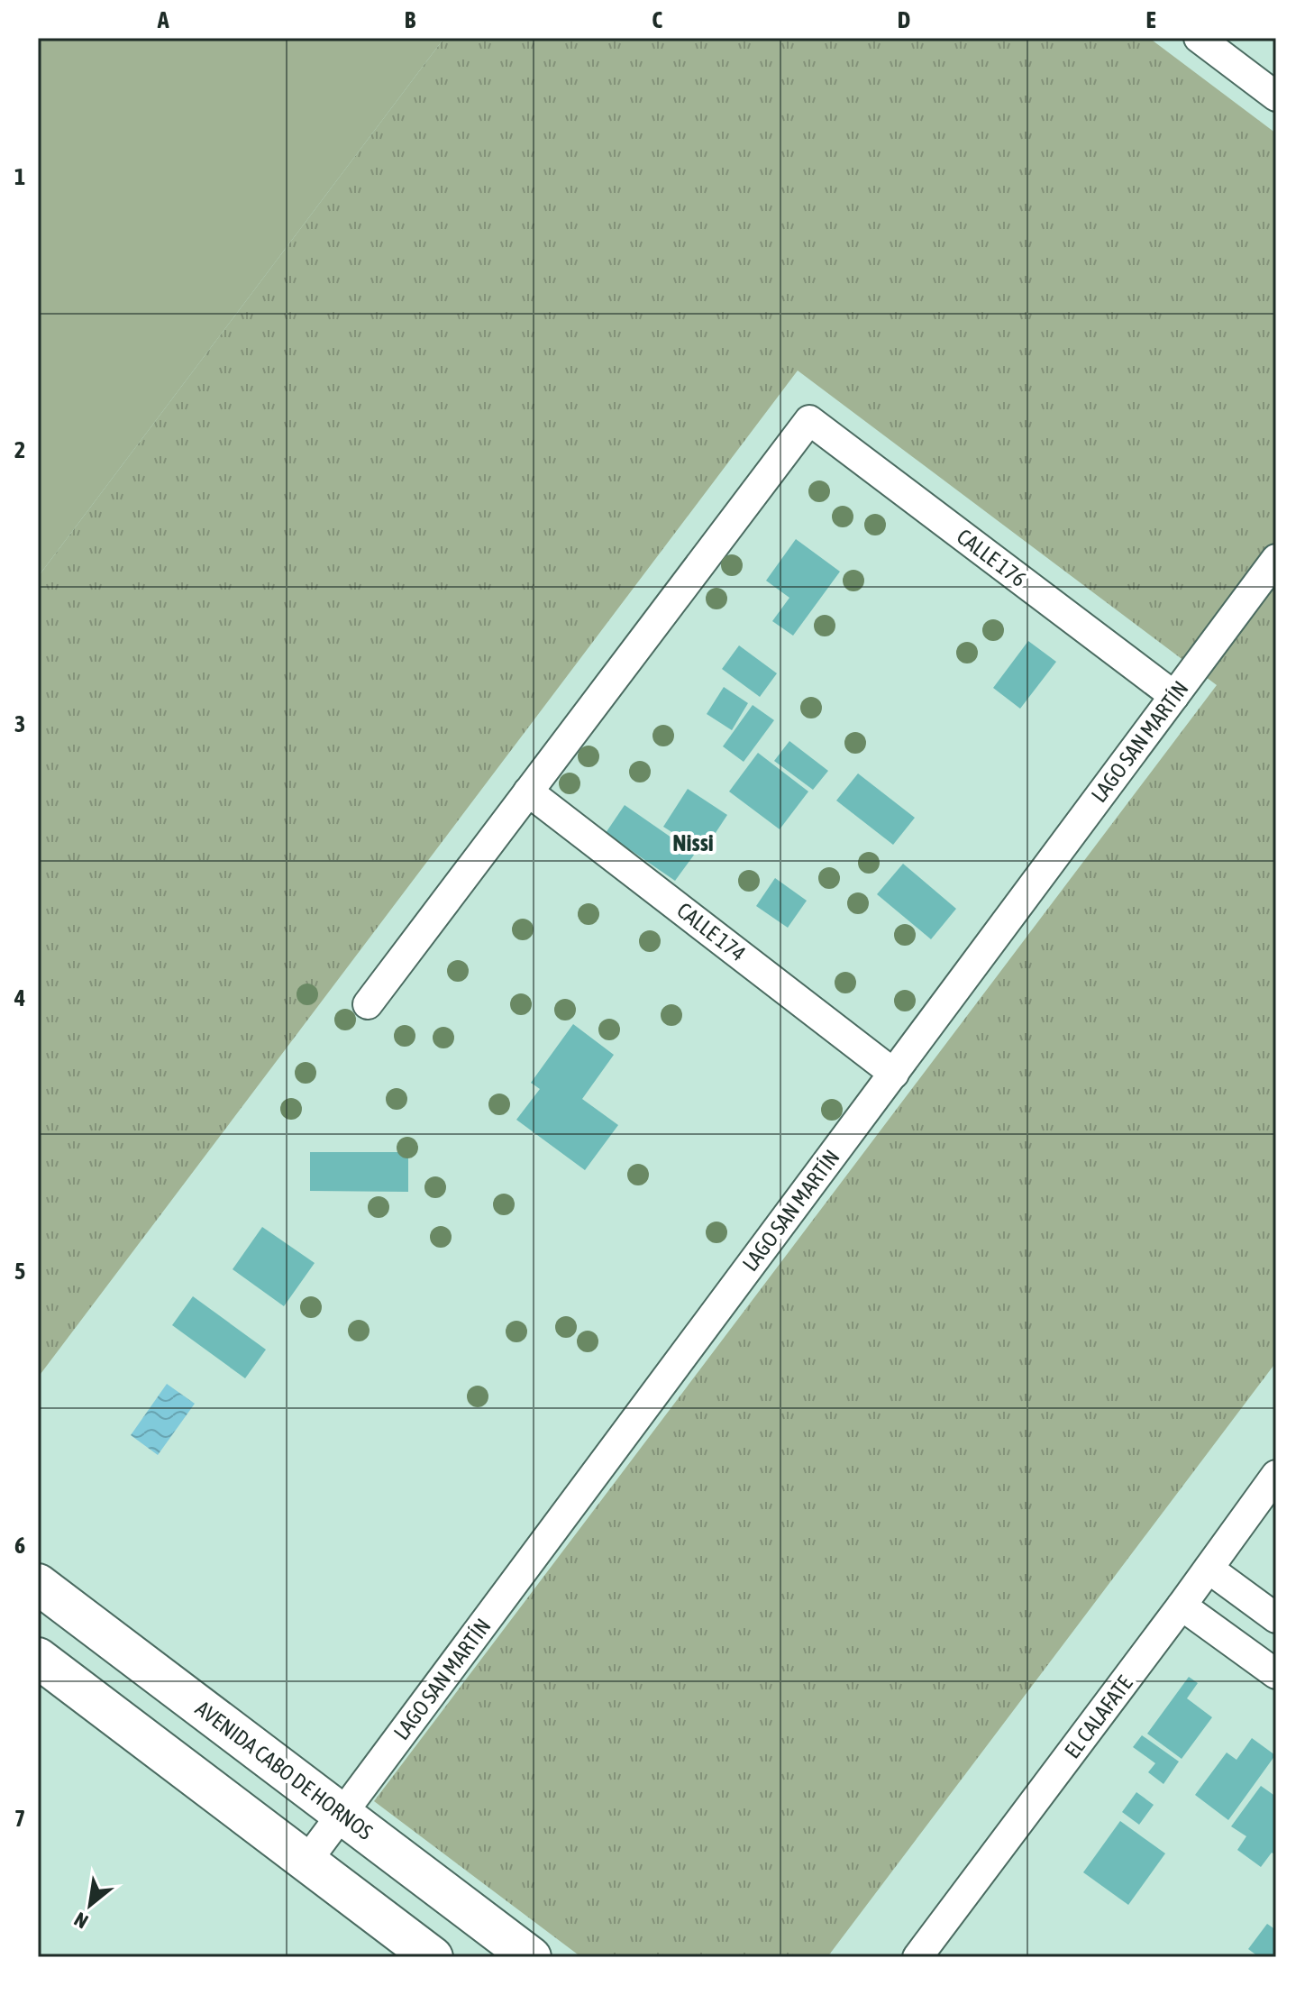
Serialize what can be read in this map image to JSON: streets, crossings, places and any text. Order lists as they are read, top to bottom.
{
  "streets": {
    "main road": ["AVENIDA CABO DE HORNOS"],
    "street": [
      "CALLE 176",
      "LAGO SAN MARTÍN",
      "CALLE 174",
      "EL CALAFATE"
    ]
  },
  "crossings": [
    ["CALLE 176", "LAGO SAN MARTÍN"],
    ["CALLE 176", "CALLE 174"],
    ["LAGO SAN MARTÍN", "CALLE 174"],
    ["LAGO SAN MARTÍN", "AVENIDA CABO DE HORNOS"]
  ],
  "districts": ["Nissi"],
  "north": "bottom left",
  "grid": {
    "columns": [
      "A",
      "B",
      "C",
      "D",
      "E"
    ],
    "rows": [
      "1",
      "2",
      "3",
      "4",
      "5",
      "6",
      "7"
    ]
  }
}
